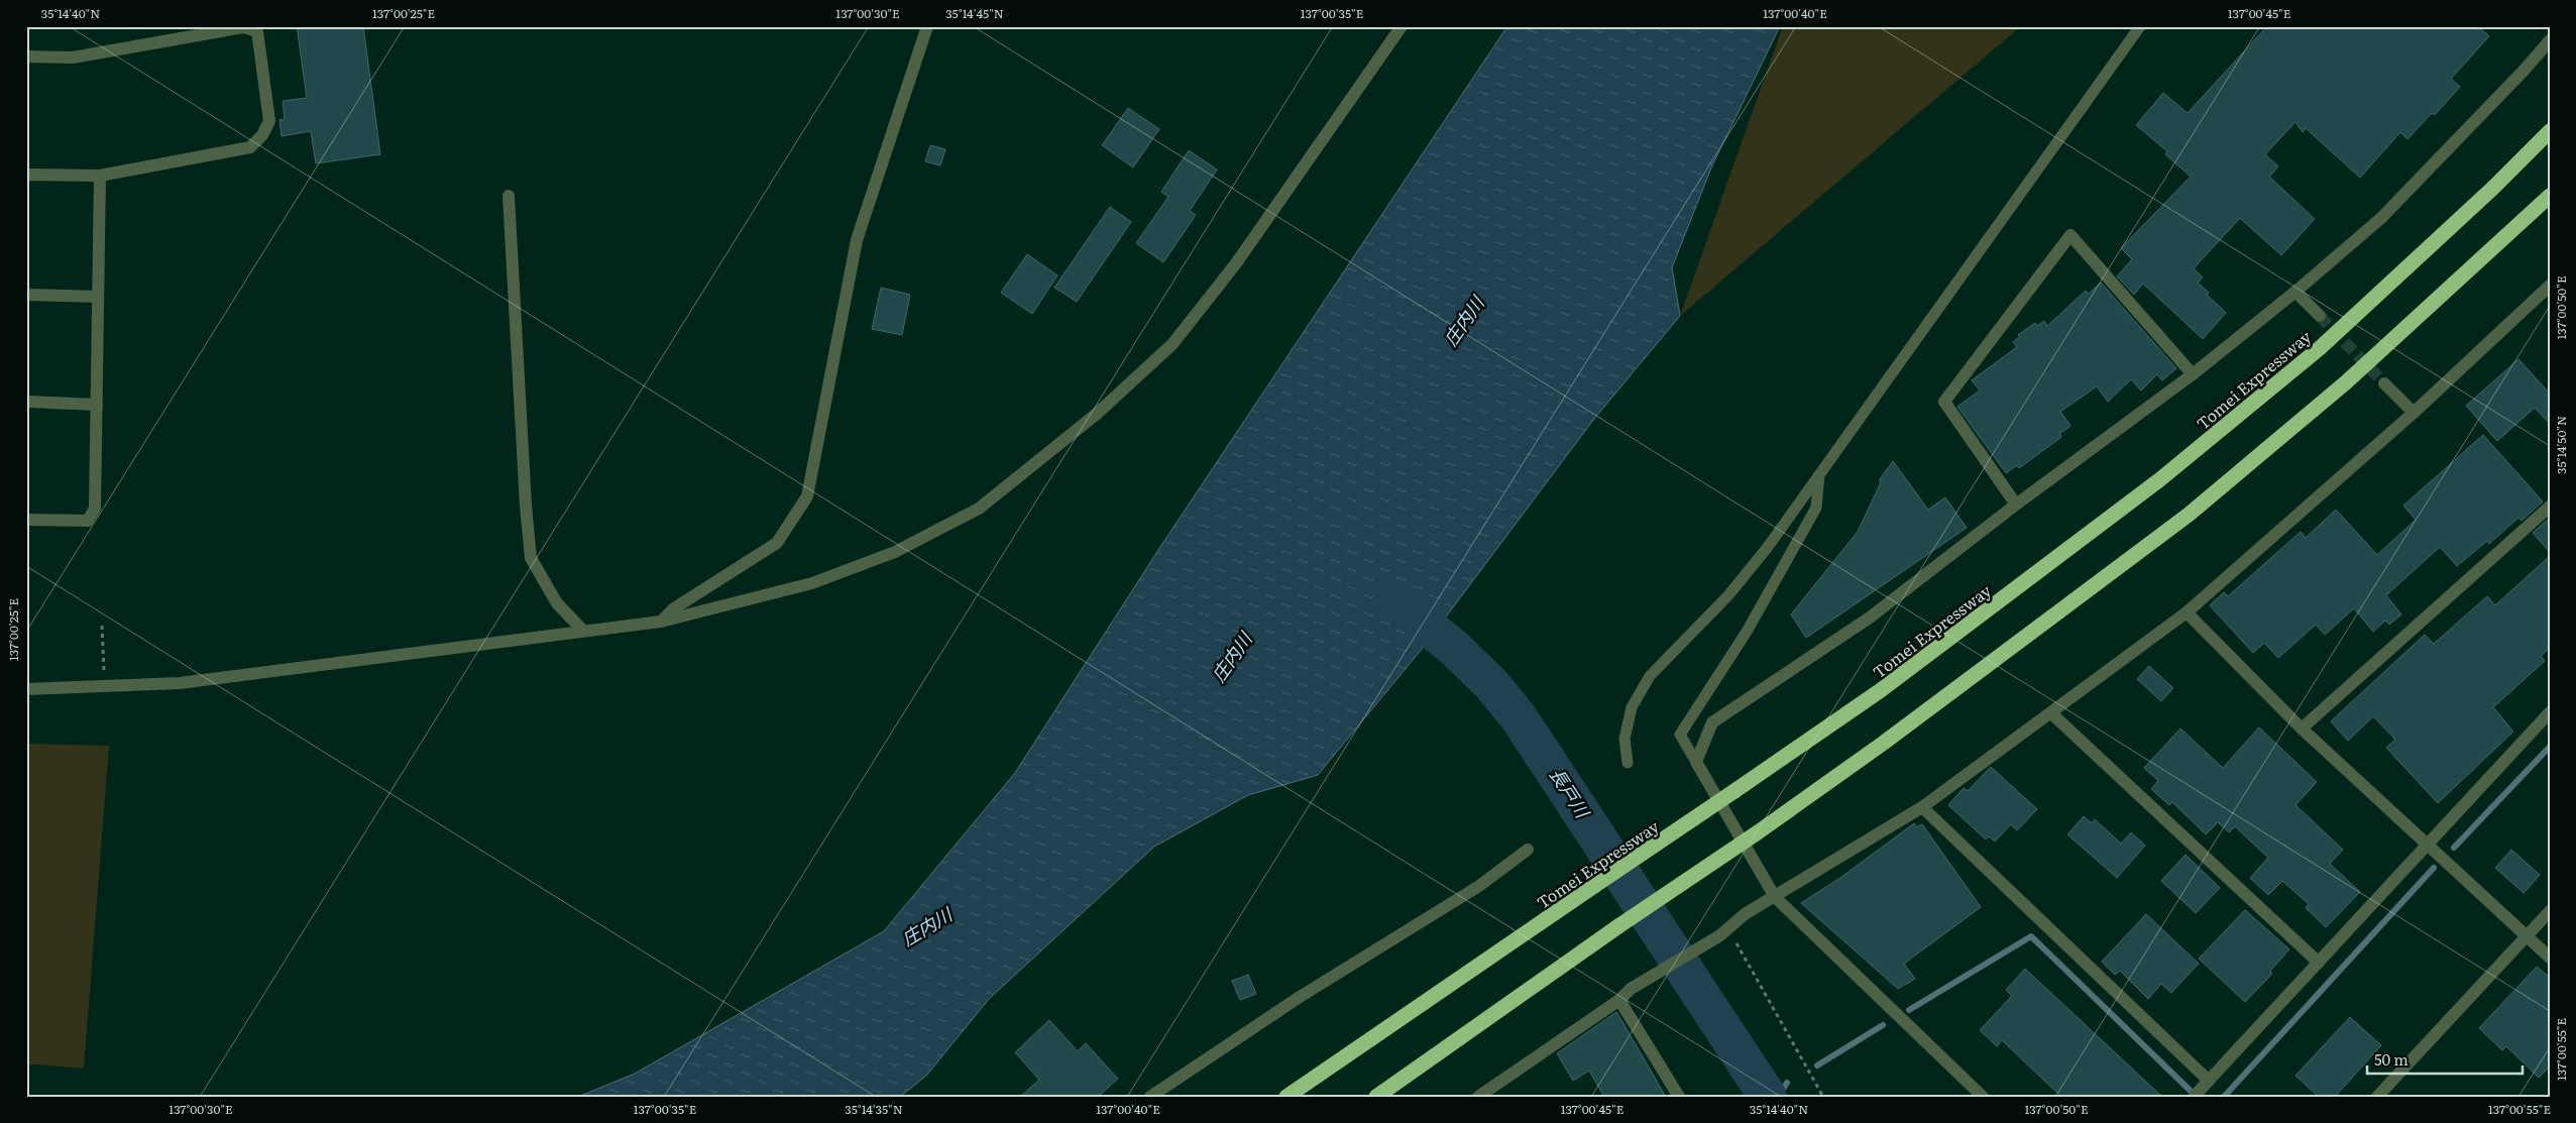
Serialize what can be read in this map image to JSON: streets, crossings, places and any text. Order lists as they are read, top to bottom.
{
  "streets": {
    "highway": ["Tomei Expressway"]
  },
  "water": ["庄内川", "長戸川"],
  "scale_bar": "50 m",
  "coordinates": [
    "35°14'40\"N",
    "137°00'25\"E",
    "137°00'30\"E",
    "35°14'45\"N",
    "137°00'35\"E",
    "137°00'40\"E",
    "137°00'45\"E",
    "137°00'50\"E",
    "35°14'50\"N",
    "137°00'55\"E",
    "35°14'35\"N"
  ]
}
